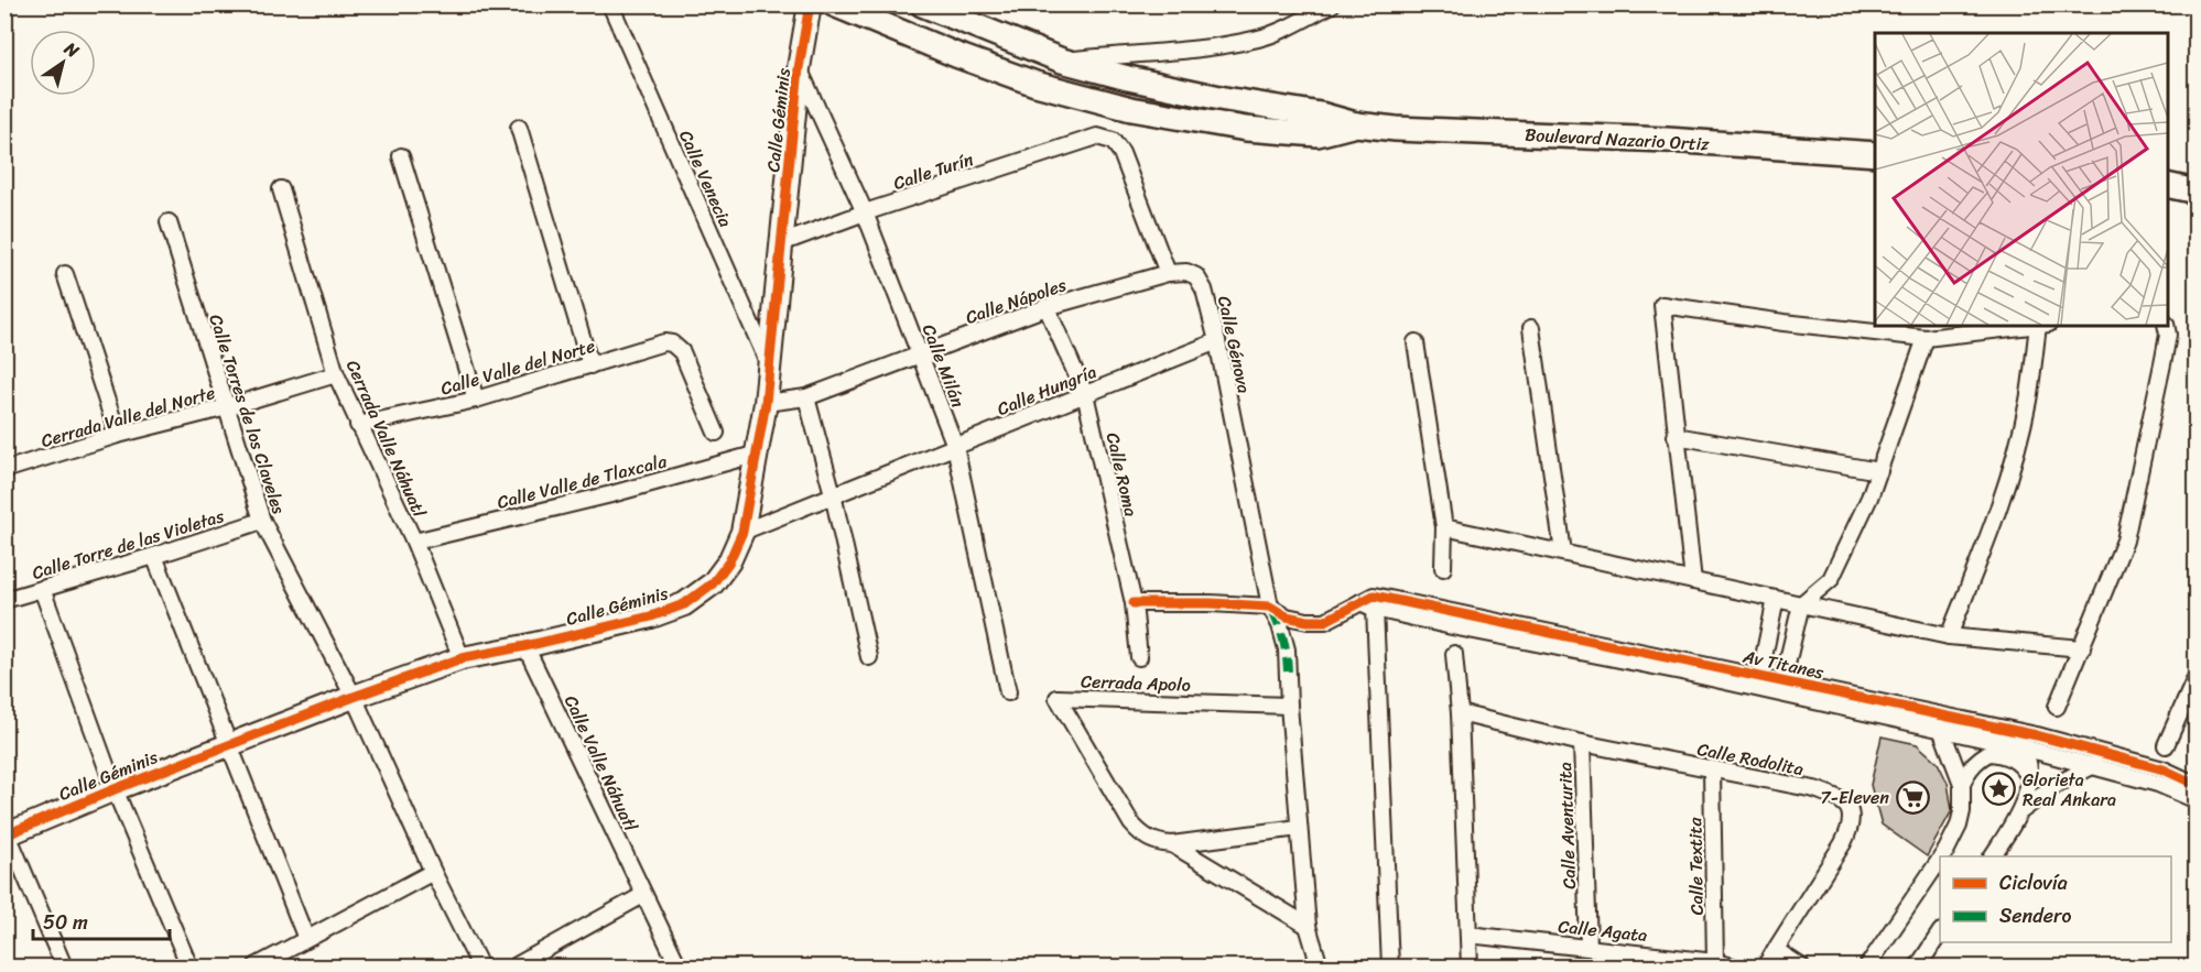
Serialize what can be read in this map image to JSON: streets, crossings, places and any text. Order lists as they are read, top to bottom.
{
  "streets": {
    "main road": ["Boulevard Nazario Ortiz"],
    "street": [
      "Calle Géminis",
      "Calle Turín",
      "Calle Venecia",
      "Calle Nápoles",
      "Calle Génova",
      "Calle Milán",
      "Calle Valle del Norte",
      "Calle Hungría",
      "Calle Torres de los Claveles",
      "Cerrada Valle del Norte",
      "Cerrada Valle Náhuatl",
      "Calle Roma",
      "Calle Valle de Tlaxcala",
      "Calle Torre de las Violetas",
      "Av Titanes",
      "Cerrada Apolo",
      "Calle Rodolita",
      "Calle Valle Náhuatl",
      "Calle Aventurita",
      "Calle Textita",
      "Calle Agata"
    ]
  },
  "crossings": [
    ["Calle Géminis", "Calle Turín"],
    ["Calle Géminis", "Calle Venecia"],
    ["Calle Géminis", "Calle Nápoles"],
    ["Calle Géminis", "Calle Milán"],
    ["Calle Géminis", "Calle Hungría"],
    ["Calle Géminis", "Calle Torres de los Claveles"],
    ["Calle Géminis", "Cerrada Valle Náhuatl"],
    ["Calle Géminis", "Calle Valle de Tlaxcala"],
    ["Calle Géminis", "Calle Valle Náhuatl"],
    ["Calle Turín", "Calle Nápoles"],
    ["Calle Turín", "Calle Génova"],
    ["Calle Turín", "Calle Milán"],
    ["Calle Nápoles", "Calle Génova"],
    ["Calle Nápoles", "Calle Milán"],
    ["Calle Nápoles", "Calle Roma"],
    ["Calle Génova", "Calle Hungría"],
    ["Calle Génova", "Cerrada Apolo"],
    ["Calle Milán", "Calle Hungría"],
    ["Calle Valle del Norte", "Cerrada Valle Náhuatl"],
    ["Calle Hungría", "Calle Roma"],
    ["Calle Torres de los Claveles", "Cerrada Valle del Norte"],
    ["Calle Torres de los Claveles", "Calle Torre de las Violetas"],
    ["Cerrada Valle del Norte", "Cerrada Valle Náhuatl"],
    ["Cerrada Valle Náhuatl", "Calle Valle de Tlaxcala"],
    ["Calle Rodolita", "Calle Aventurita"],
    ["Calle Rodolita", "Calle Textita"],
    ["Calle Aventurita", "Calle Agata"],
    ["Calle Textita", "Calle Agata"]
  ],
  "places": {
    "place": ["Glorieta Real Ankara"],
    "supermarket": ["7-Eleven"]
  },
  "legend": ["Ciclovía", "Sendero"],
  "scale_bar": "50 m",
  "north": "top right"
}
